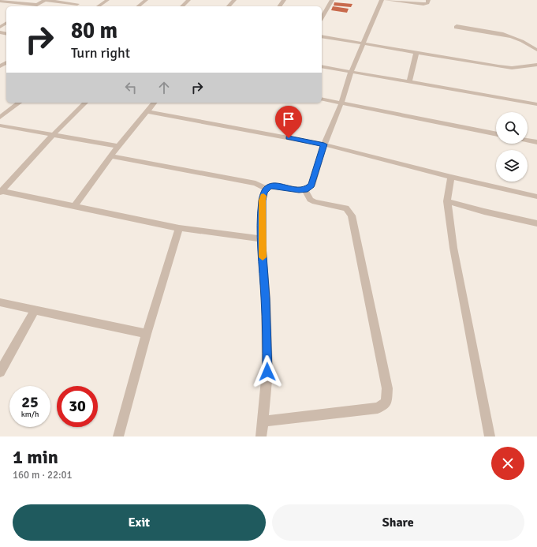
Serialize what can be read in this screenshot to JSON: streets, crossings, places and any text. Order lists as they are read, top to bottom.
{
  "page": {
    "turn": ["80 m", "Turn right"],
    "speed": "25 km/h",
    "limit": "30",
    "heading": ["1 min", "160 m · 22:01"],
    "buttons": ["Exit", "Share"]
  }
}
